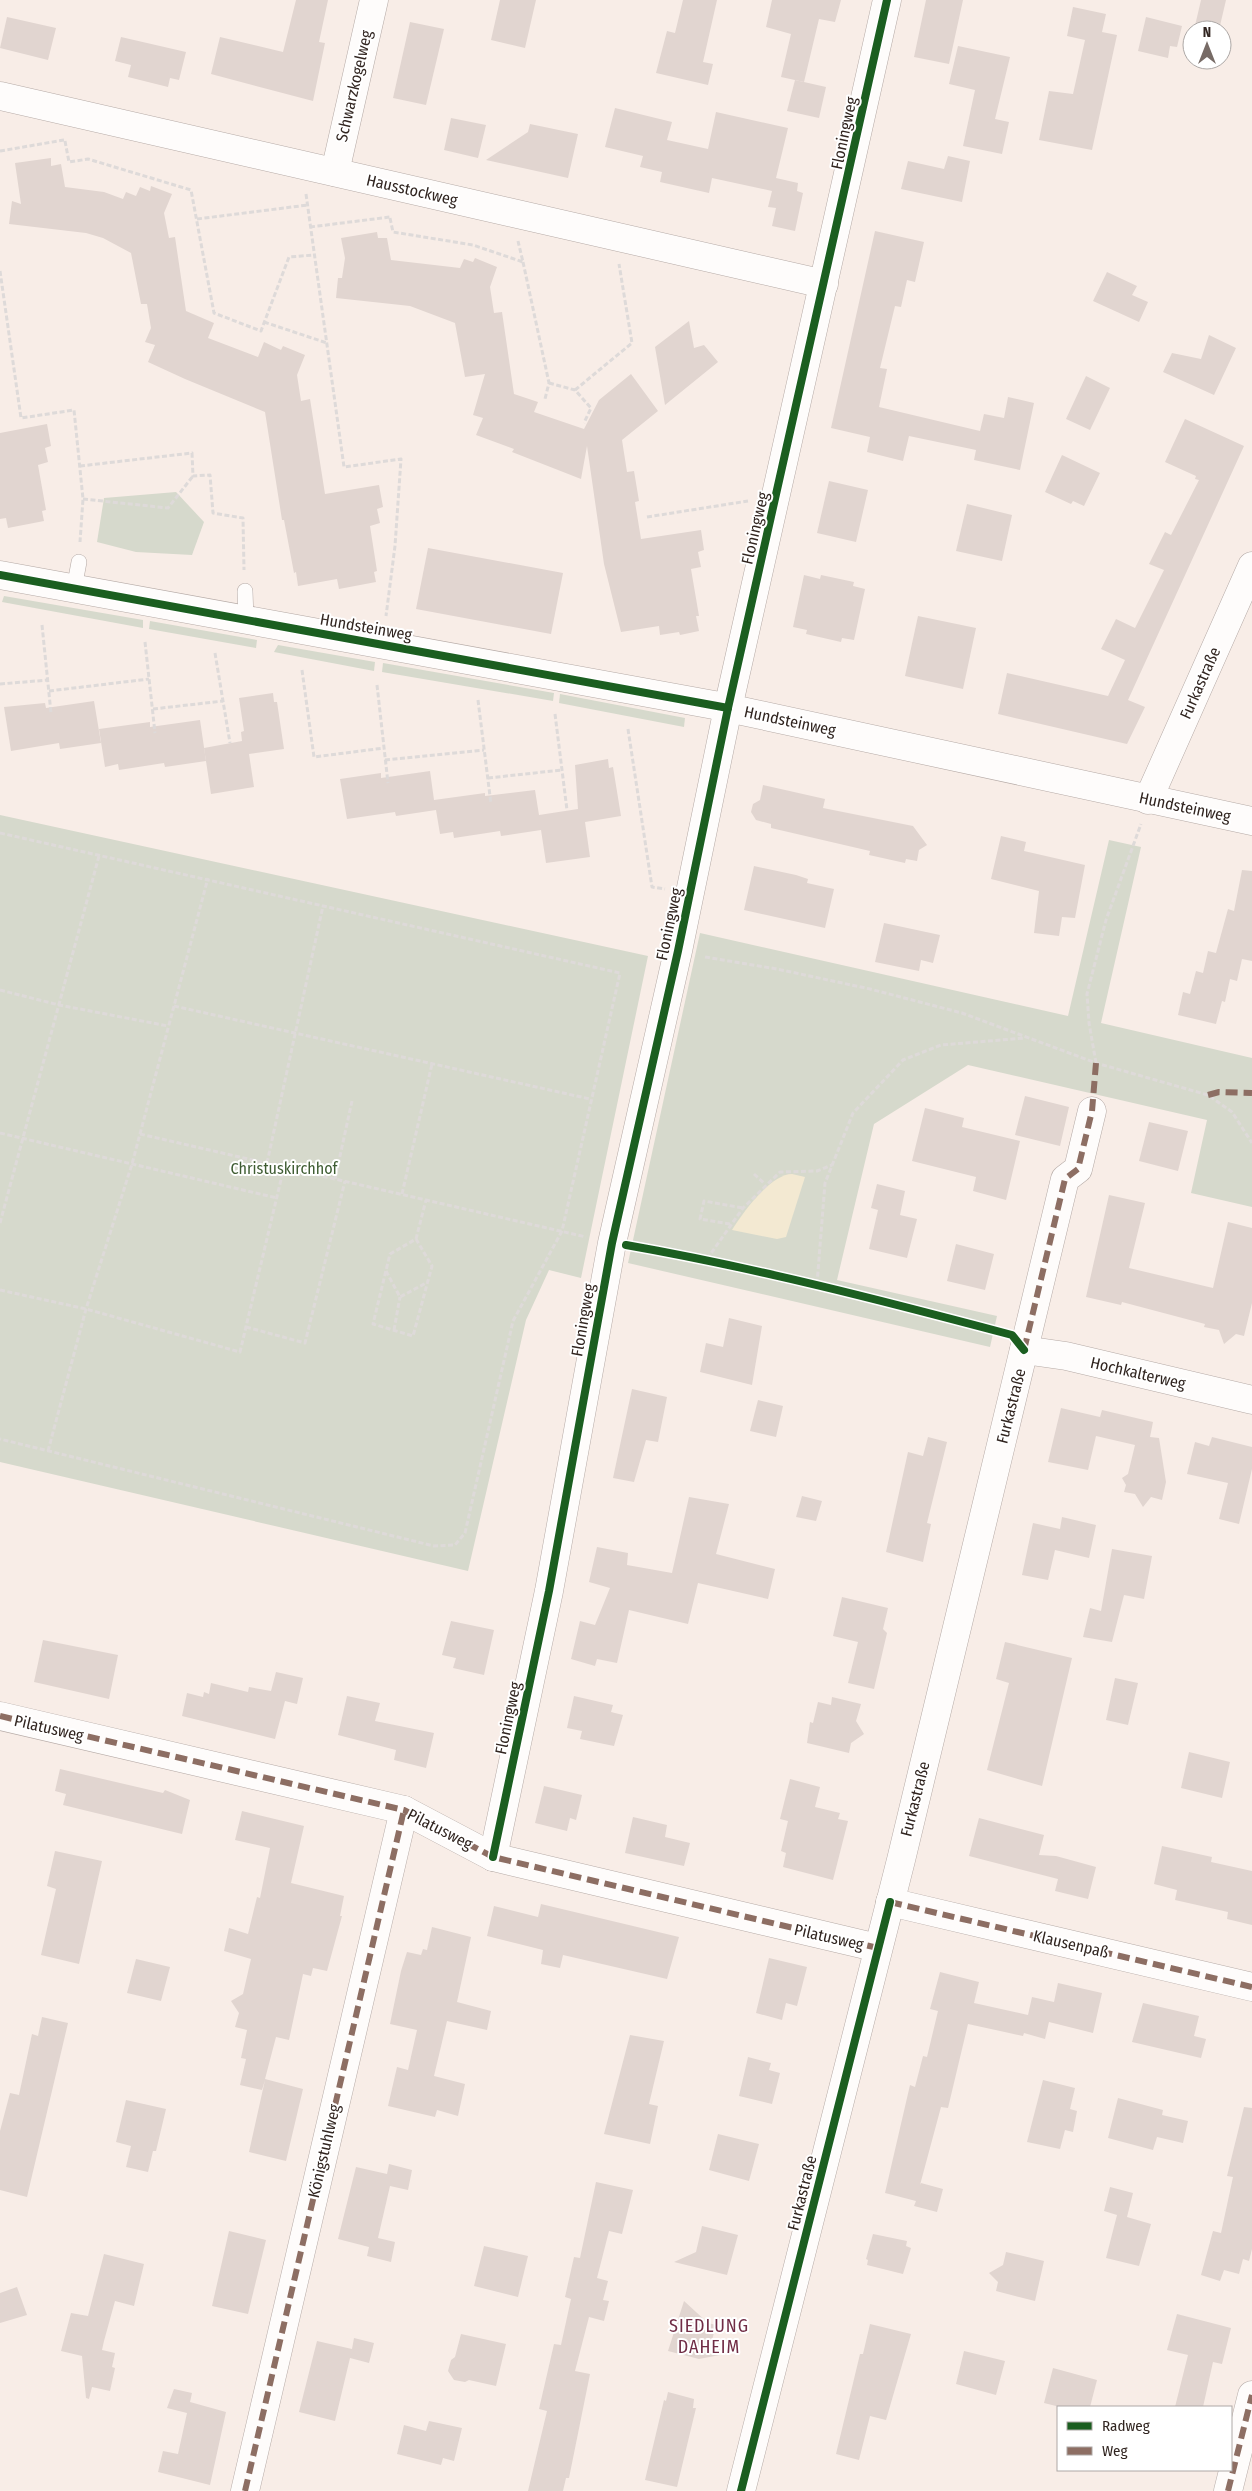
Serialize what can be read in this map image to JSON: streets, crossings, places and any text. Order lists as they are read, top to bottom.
{
  "streets": {
    "street": [
      "Schwarzkogelweg",
      "Floningweg",
      "Hausstockweg",
      "Hundsteinweg",
      "Furkastraße",
      "Hochkalterweg",
      "Pilatusweg",
      "Klausenpaß",
      "Königstuhlweg"
    ]
  },
  "crossings": [
    ["Schwarzkogelweg", "Hausstockweg"],
    ["Floningweg", "Hausstockweg"],
    ["Floningweg", "Hundsteinweg"],
    ["Floningweg", "Pilatusweg"],
    ["Hundsteinweg", "Furkastraße"],
    ["Furkastraße", "Hochkalterweg"],
    ["Furkastraße", "Pilatusweg"],
    ["Furkastraße", "Klausenpaß"],
    ["Pilatusweg", "Königstuhlweg"]
  ],
  "districts": ["SIEDLUNG DAHEIM"],
  "parks": ["Christuskirchhof"],
  "legend": ["Radweg", "Weg"],
  "north": "top"
}
